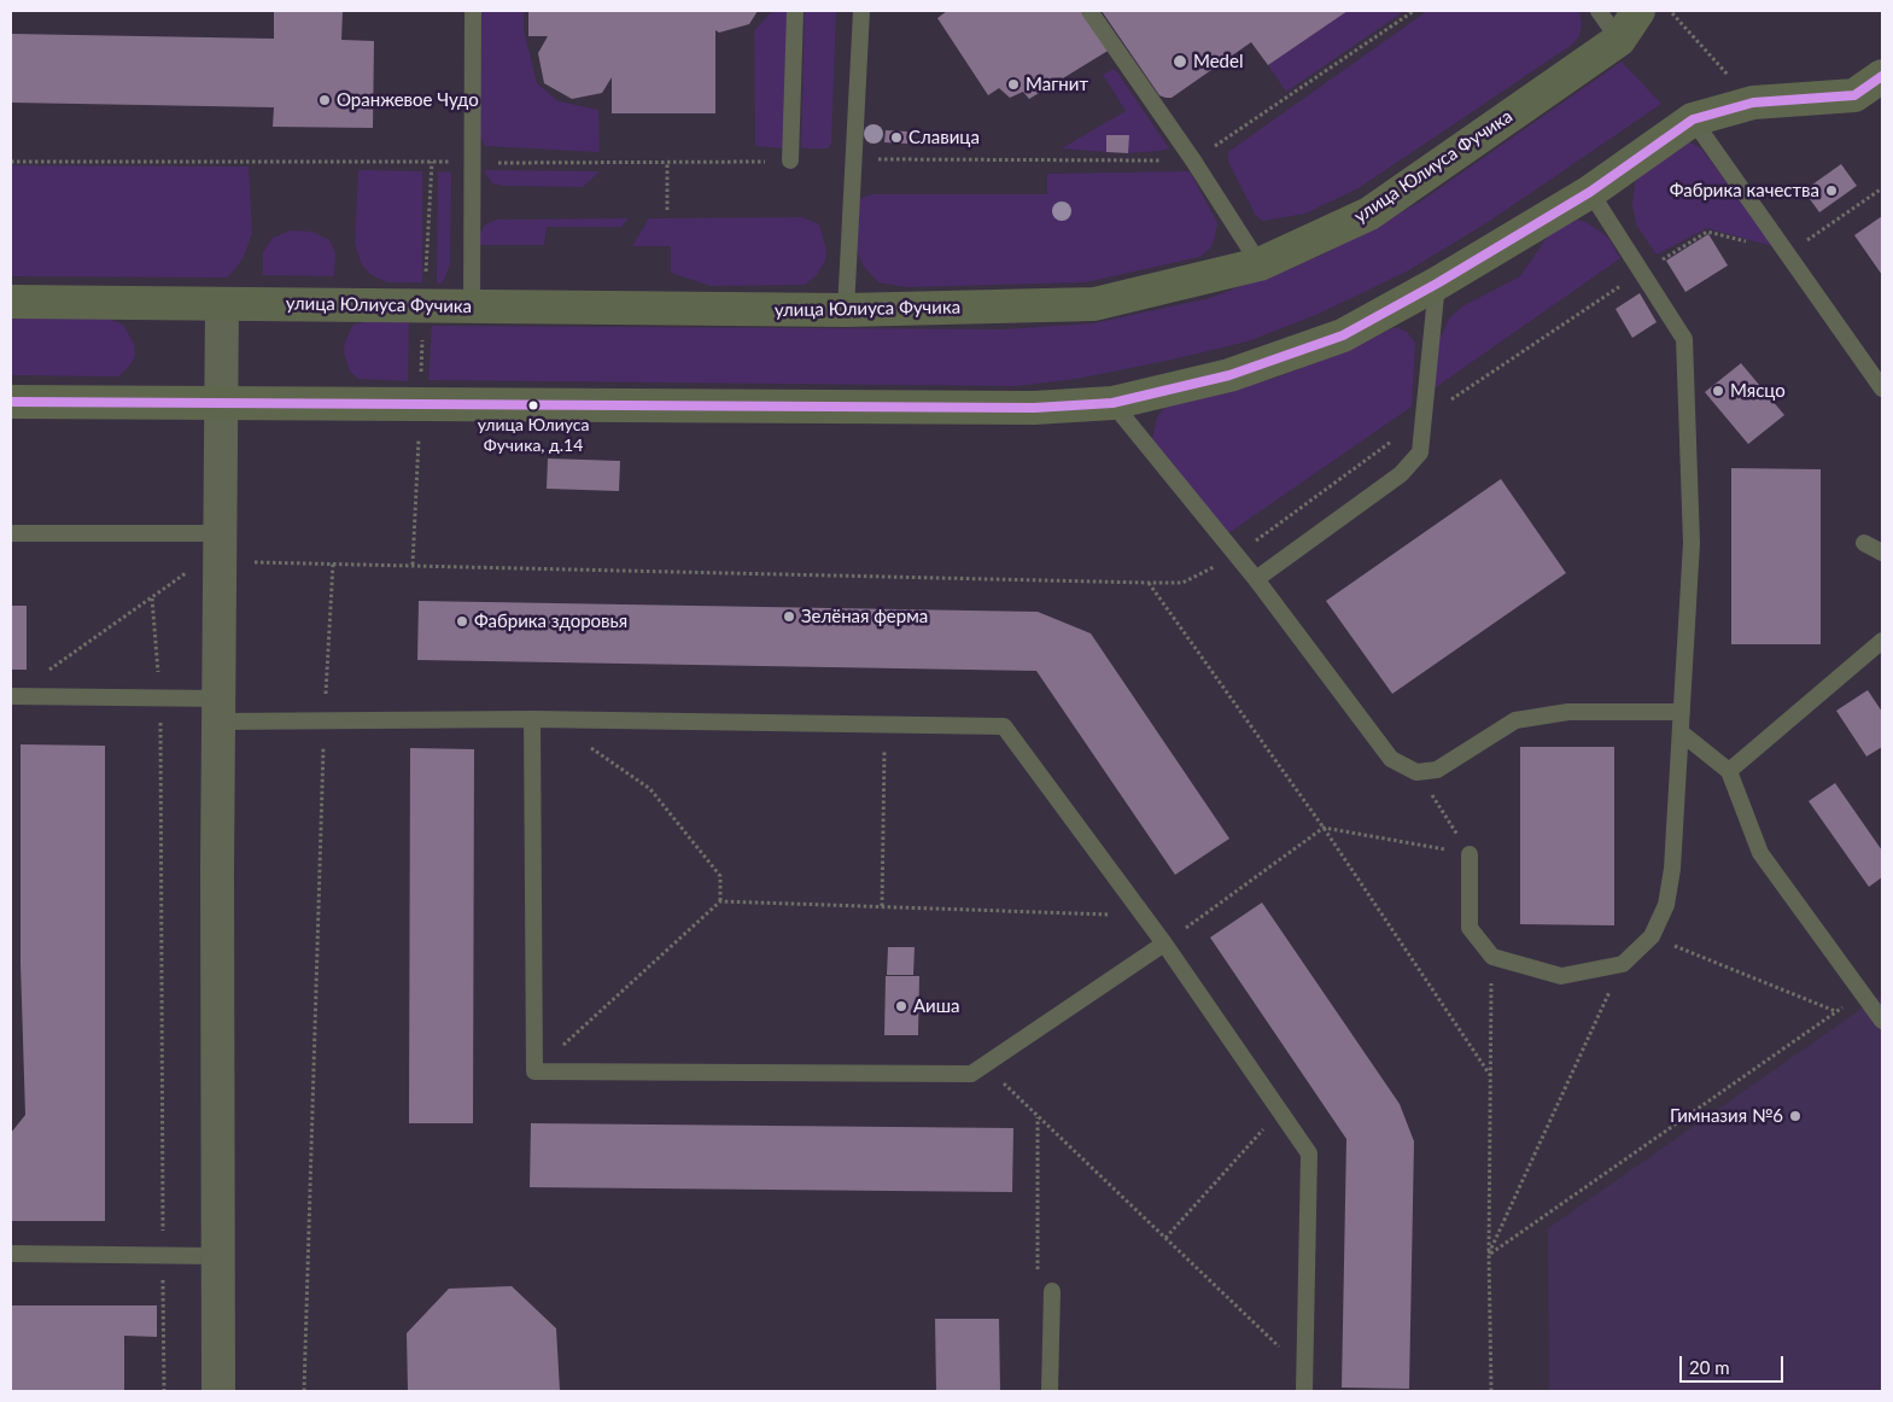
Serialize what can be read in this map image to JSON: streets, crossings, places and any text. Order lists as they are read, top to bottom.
{
  "streets": {
    "main road": ["улица Юлиуса Фучика"]
  },
  "places": [
    "Medel",
    "Магнит",
    "Оранжевое Чудо",
    "Славица",
    "Фабрика качества",
    "Мясцо",
    "улица Юлиуса Фучика, д.14",
    "Зелёная ферма",
    "Фабрика здоровья",
    "Аиша",
    "Гимназия №6"
  ],
  "scale_bar": "20 m"
}
